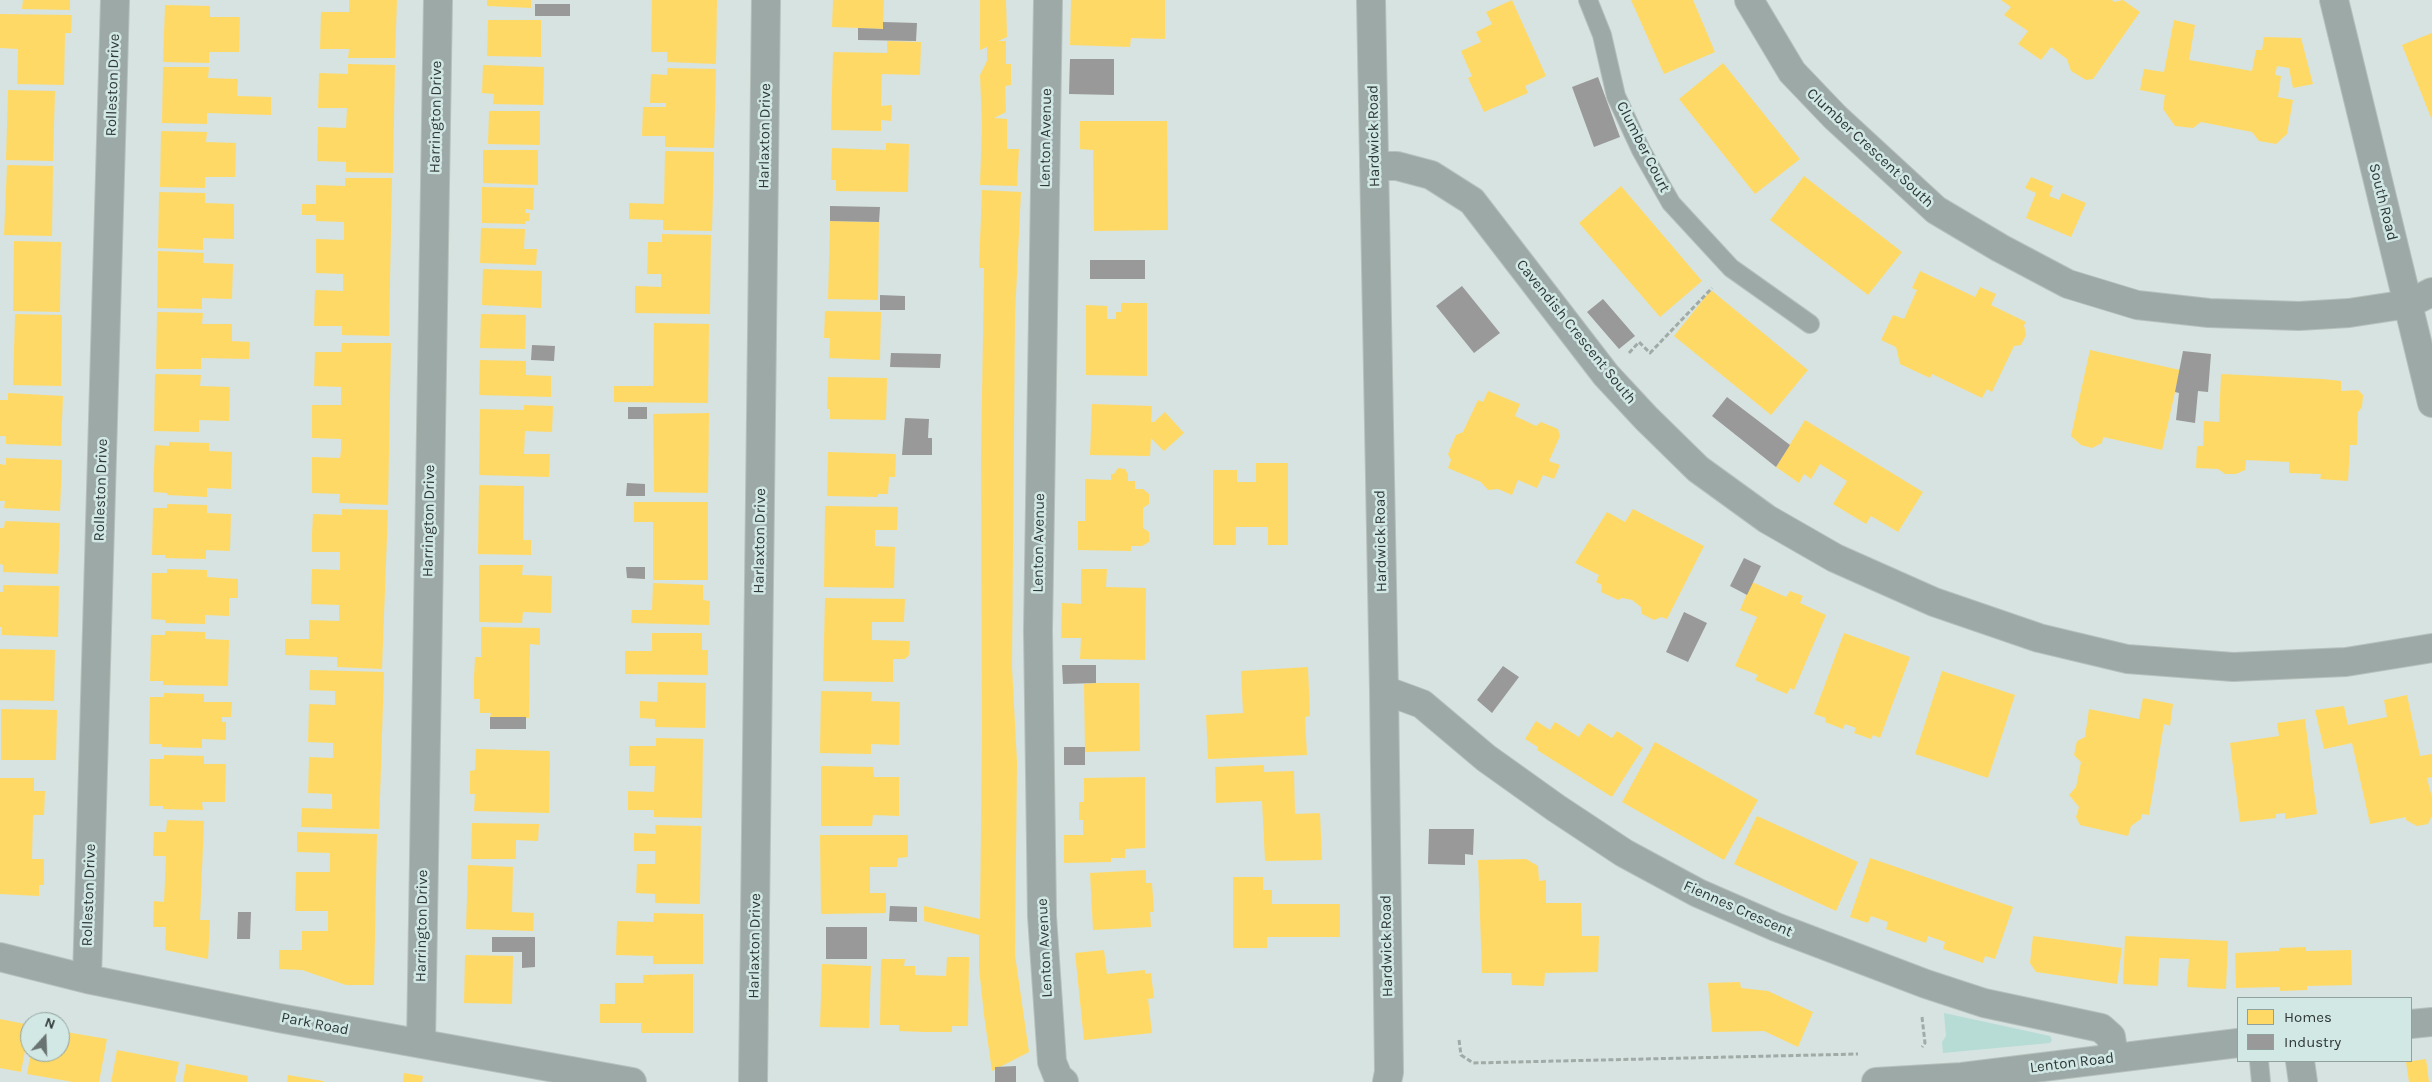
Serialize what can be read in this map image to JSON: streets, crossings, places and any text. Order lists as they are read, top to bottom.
{
  "streets": {
    "street": [
      "Rolleston Drive",
      "Harrington Drive",
      "Harlaxton Drive",
      "Hardwick Road",
      "Lenton Avenue",
      "Clumber Crescent South",
      "South Road",
      "Cavendish Crescent South",
      "Fiennes Crescent",
      "Park Road",
      "Lenton Road"
    ],
    "lane": ["Clumber Court"]
  },
  "crossings": [
    ["Rolleston Drive", "Park Road"],
    ["Harrington Drive", "Park Road"],
    ["Hardwick Road", "Cavendish Crescent South"],
    ["Hardwick Road", "Fiennes Crescent"],
    ["Clumber Crescent South", "South Road"],
    ["Fiennes Crescent", "Lenton Road"]
  ],
  "legend": ["Homes", "Industry"],
  "north": "top"
}
